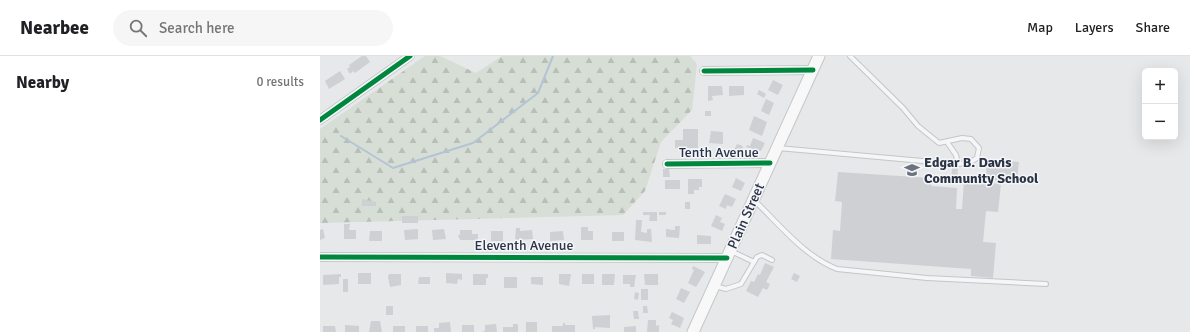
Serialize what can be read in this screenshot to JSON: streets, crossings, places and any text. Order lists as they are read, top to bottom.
{
  "streets": {
    "main road": ["Plain Street"],
    "street": ["Tenth Avenue", "Eleventh Avenue"]
  },
  "crossings": [
    ["Tenth Avenue", "Plain Street"],
    ["Plain Street", "Eleventh Avenue"]
  ],
  "places": {
    "school or university": ["Edgar B. Davis Community School"]
  },
  "page": {
    "header": "Nearbee",
    "search": "Search here",
    "nav": ["Map", "Layers", "Share"],
    "heading": ["Nearby", "0 results"],
    "map_buttons": ["+", "−"]
  }
}
